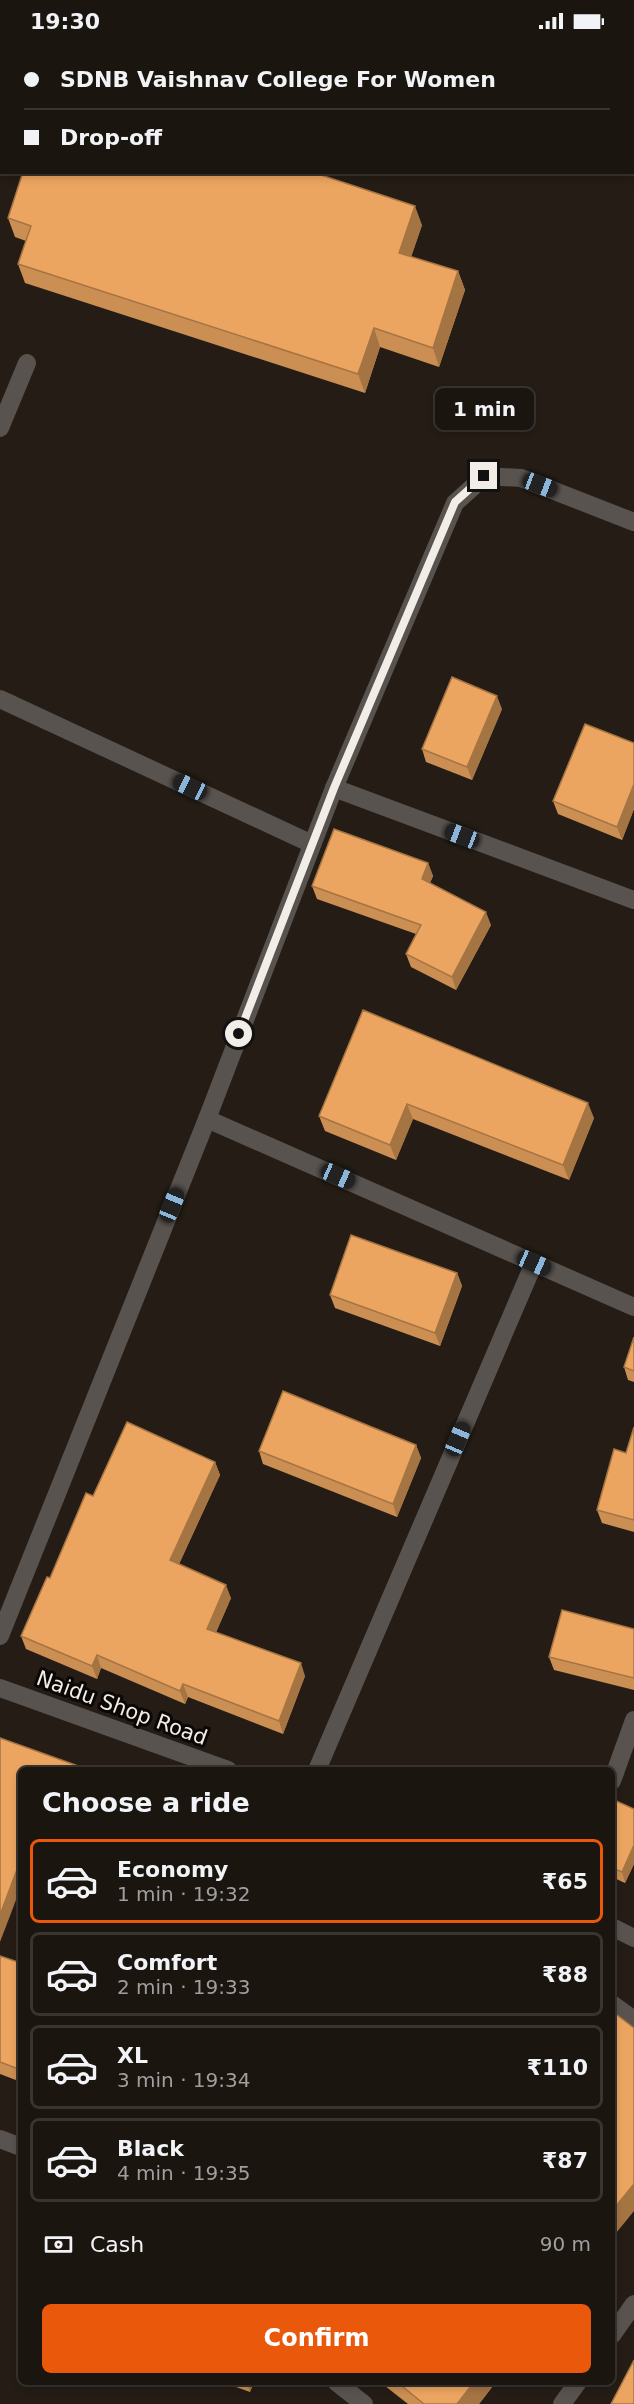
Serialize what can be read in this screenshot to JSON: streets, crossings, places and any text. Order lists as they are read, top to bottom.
{
  "streets": {
    "street": ["Naidu Shop Road"]
  },
  "page": {
    "status": "19:30",
    "banner": ["SDNB Vaishnav College For Women", "Drop-off"],
    "bubble": "1 min",
    "heading": "Choose a ride",
    "list": [
      {
        "name": "Economy",
        "note": "1 min · 19:32",
        "value": "₹65"
      },
      {
        "name": "Comfort",
        "note": "2 min · 19:33",
        "value": "₹88"
      },
      {
        "name": "XL",
        "note": "3 min · 19:34",
        "value": "₹110"
      },
      {
        "name": "Black",
        "note": "4 min · 19:35",
        "value": "₹87"
      }
    ],
    "pay": ["Cash", "90 m"],
    "buttons": "Confirm"
  }
}
